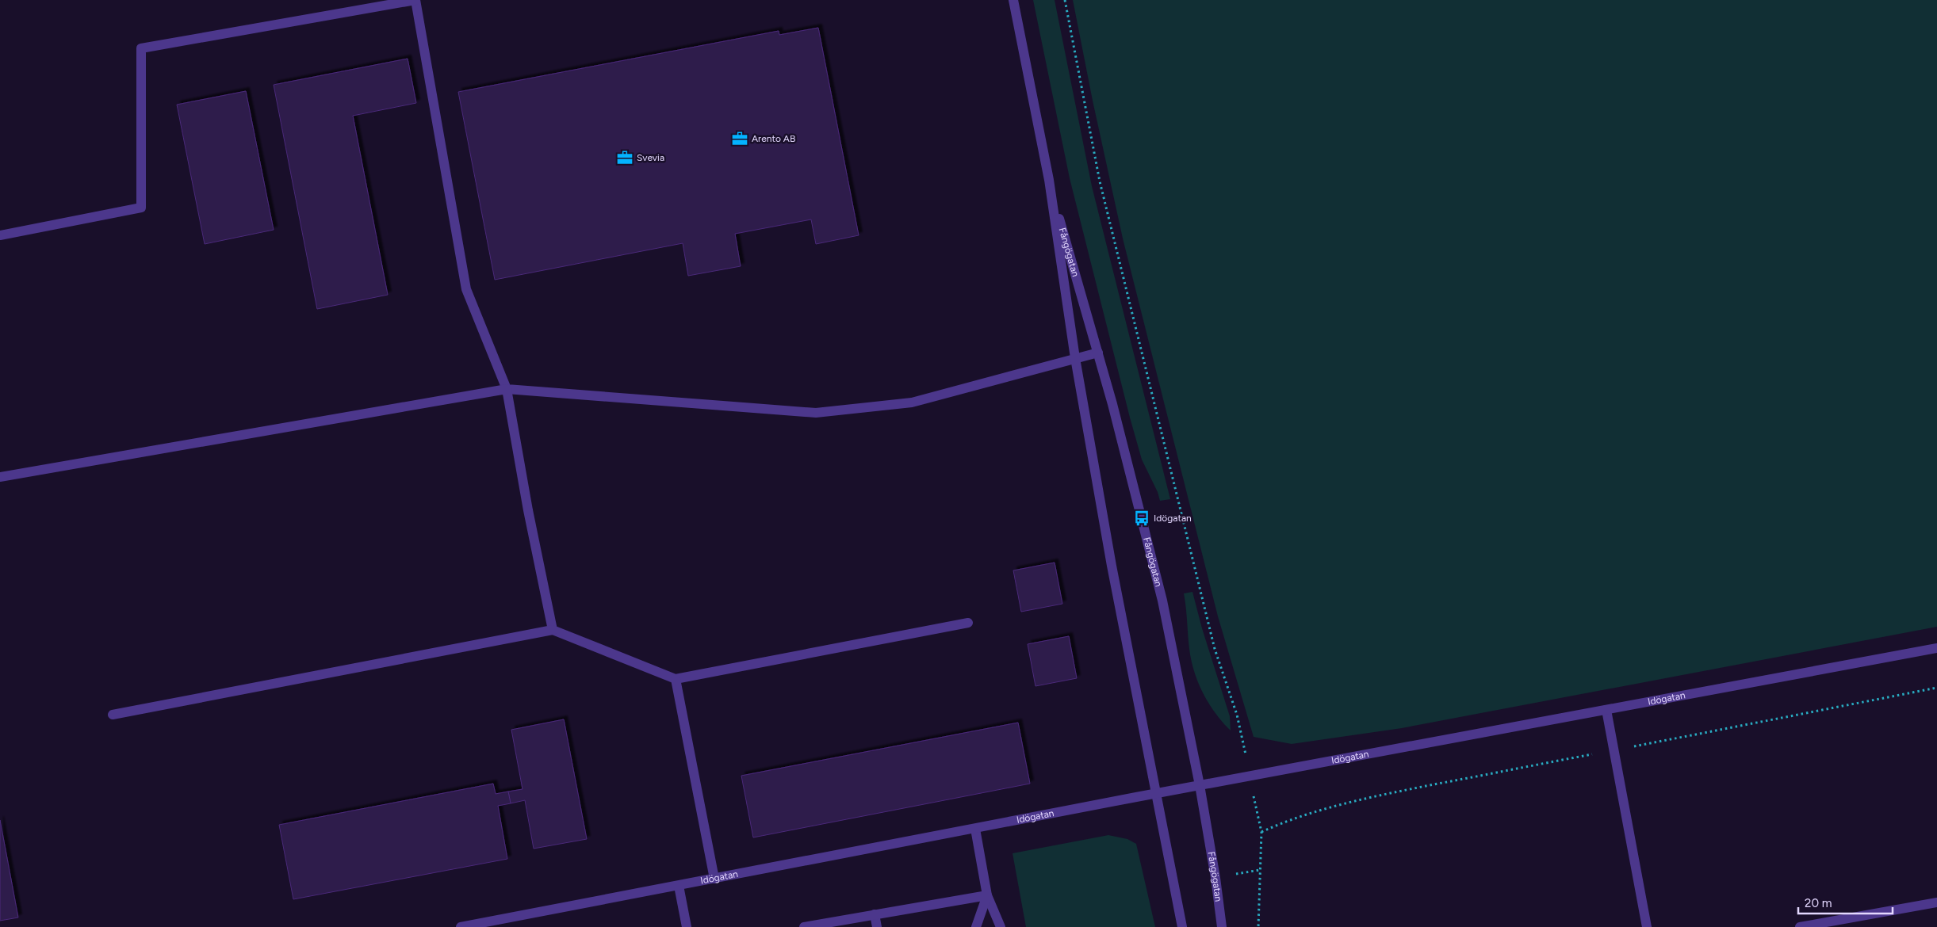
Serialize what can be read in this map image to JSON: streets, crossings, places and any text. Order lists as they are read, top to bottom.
{
  "streets": {
    "street": ["Fångögatan", "Idögatan"]
  },
  "crossings": [
    ["Fångögatan", "Idögatan"]
  ],
  "places": {
    "office": ["Arento AB", "Svevia"],
    "bus stop": ["Idögatan"]
  },
  "scale_bar": "20 m"
}
